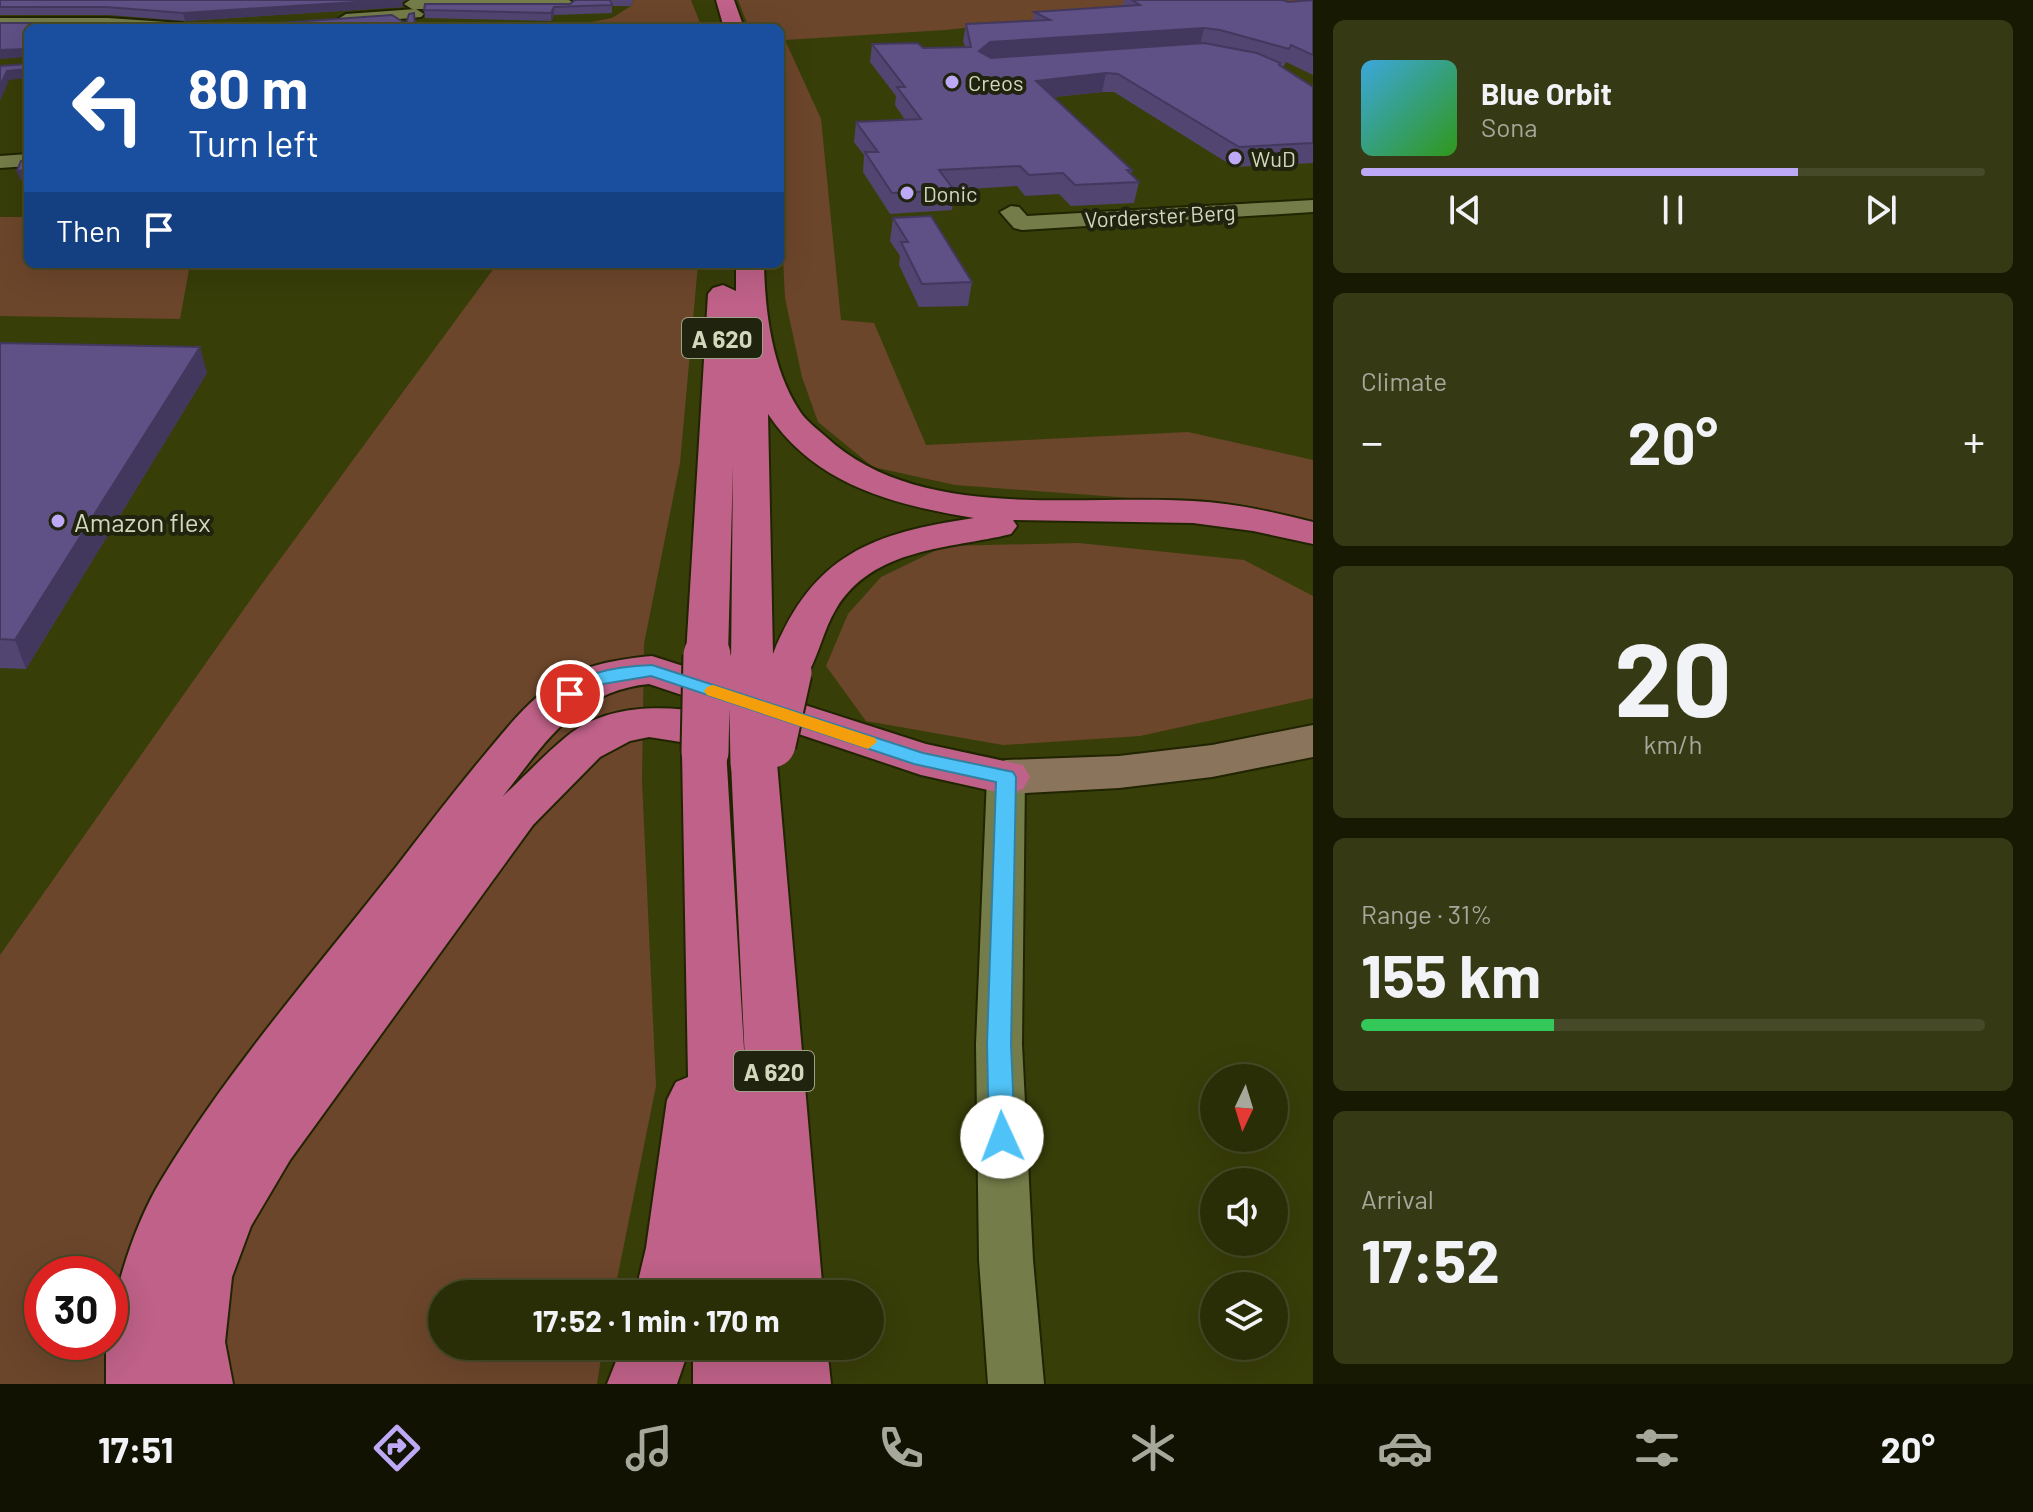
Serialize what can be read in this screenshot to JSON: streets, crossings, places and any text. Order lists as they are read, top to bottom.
{
  "streets": {
    "highway": ["A 620"],
    "street": ["Vorderster Berg"]
  },
  "places": [
    "Creos",
    "WuD",
    "Donic",
    "Amazon flex"
  ],
  "north": "bottom",
  "page": {
    "turn": ["80 m", "Turn left"],
    "song": ["Blue Orbit", "Sona"],
    "then": "Then",
    "tile": [
      "Climate",
      ["20", "km/h"],
      ["Range · 31%", "155 km"],
      ["Arrival", "17:52"]
    ],
    "heat": ["−", "20°", "+"],
    "limit": "30",
    "trip": "17:52 · 1 min · 170 m",
    "tabs": ["17:51", "20°"]
  }
}
